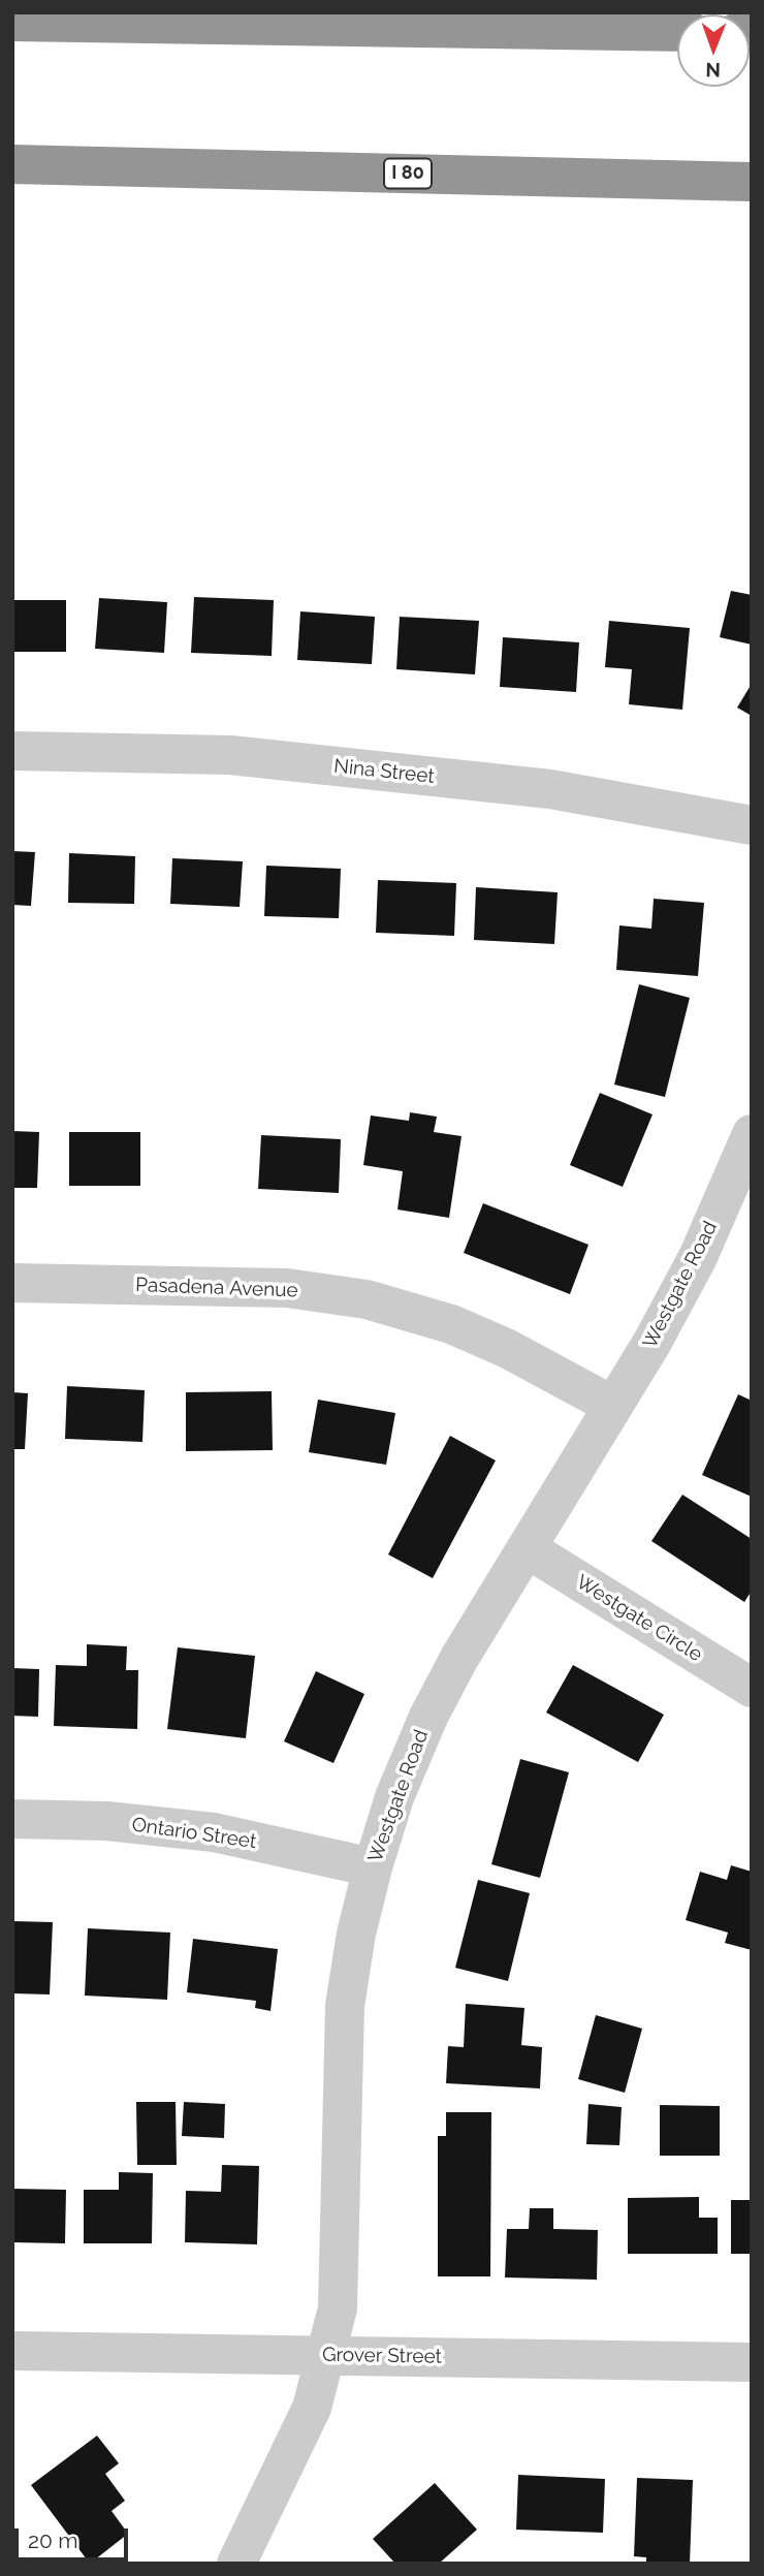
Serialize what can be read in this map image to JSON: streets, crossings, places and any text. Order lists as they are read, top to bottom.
{
  "streets": {
    "highway": ["I 80"],
    "street": [
      "Nina Street",
      "Westgate Road",
      "Pasadena Avenue",
      "Westgate Circle",
      "Ontario Street",
      "Grover Street"
    ]
  },
  "crossings": [
    ["Westgate Road", "Pasadena Avenue"],
    ["Westgate Road", "Westgate Circle"],
    ["Westgate Road", "Ontario Street"],
    ["Westgate Road", "Grover Street"]
  ],
  "scale_bar": "20 m",
  "north": "bottom"
}
